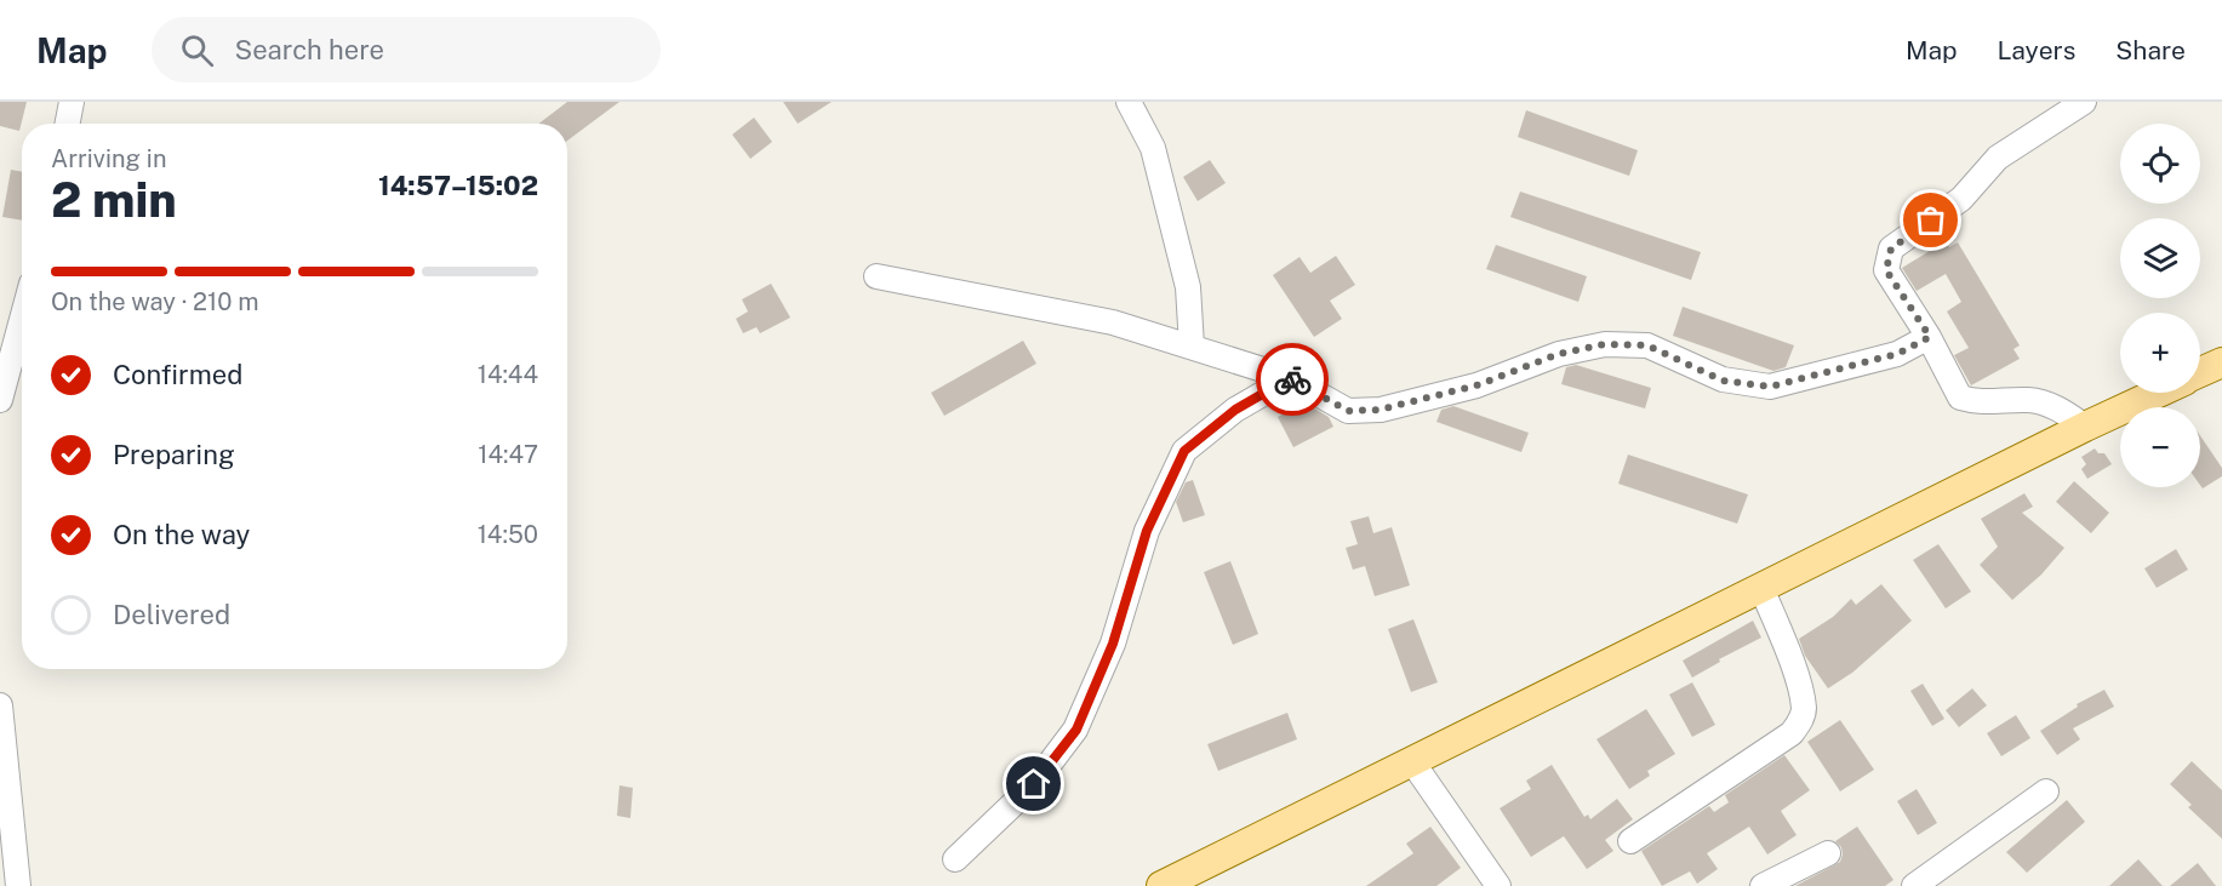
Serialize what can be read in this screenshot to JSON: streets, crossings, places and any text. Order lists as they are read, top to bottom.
{
  "page": {
    "header": "Map",
    "search": "Search here",
    "nav": ["Map", "Layers", "Share"],
    "map_buttons": ["+", "−"],
    "heading": ["2 min", "Arriving in", "14:57–15:02"],
    "bar": "On the way · 210 m",
    "list": [
      ["Confirmed", "14:44"],
      ["Preparing", "14:47"],
      ["On the way", "14:50"],
      "Delivered"
    ]
  }
}
